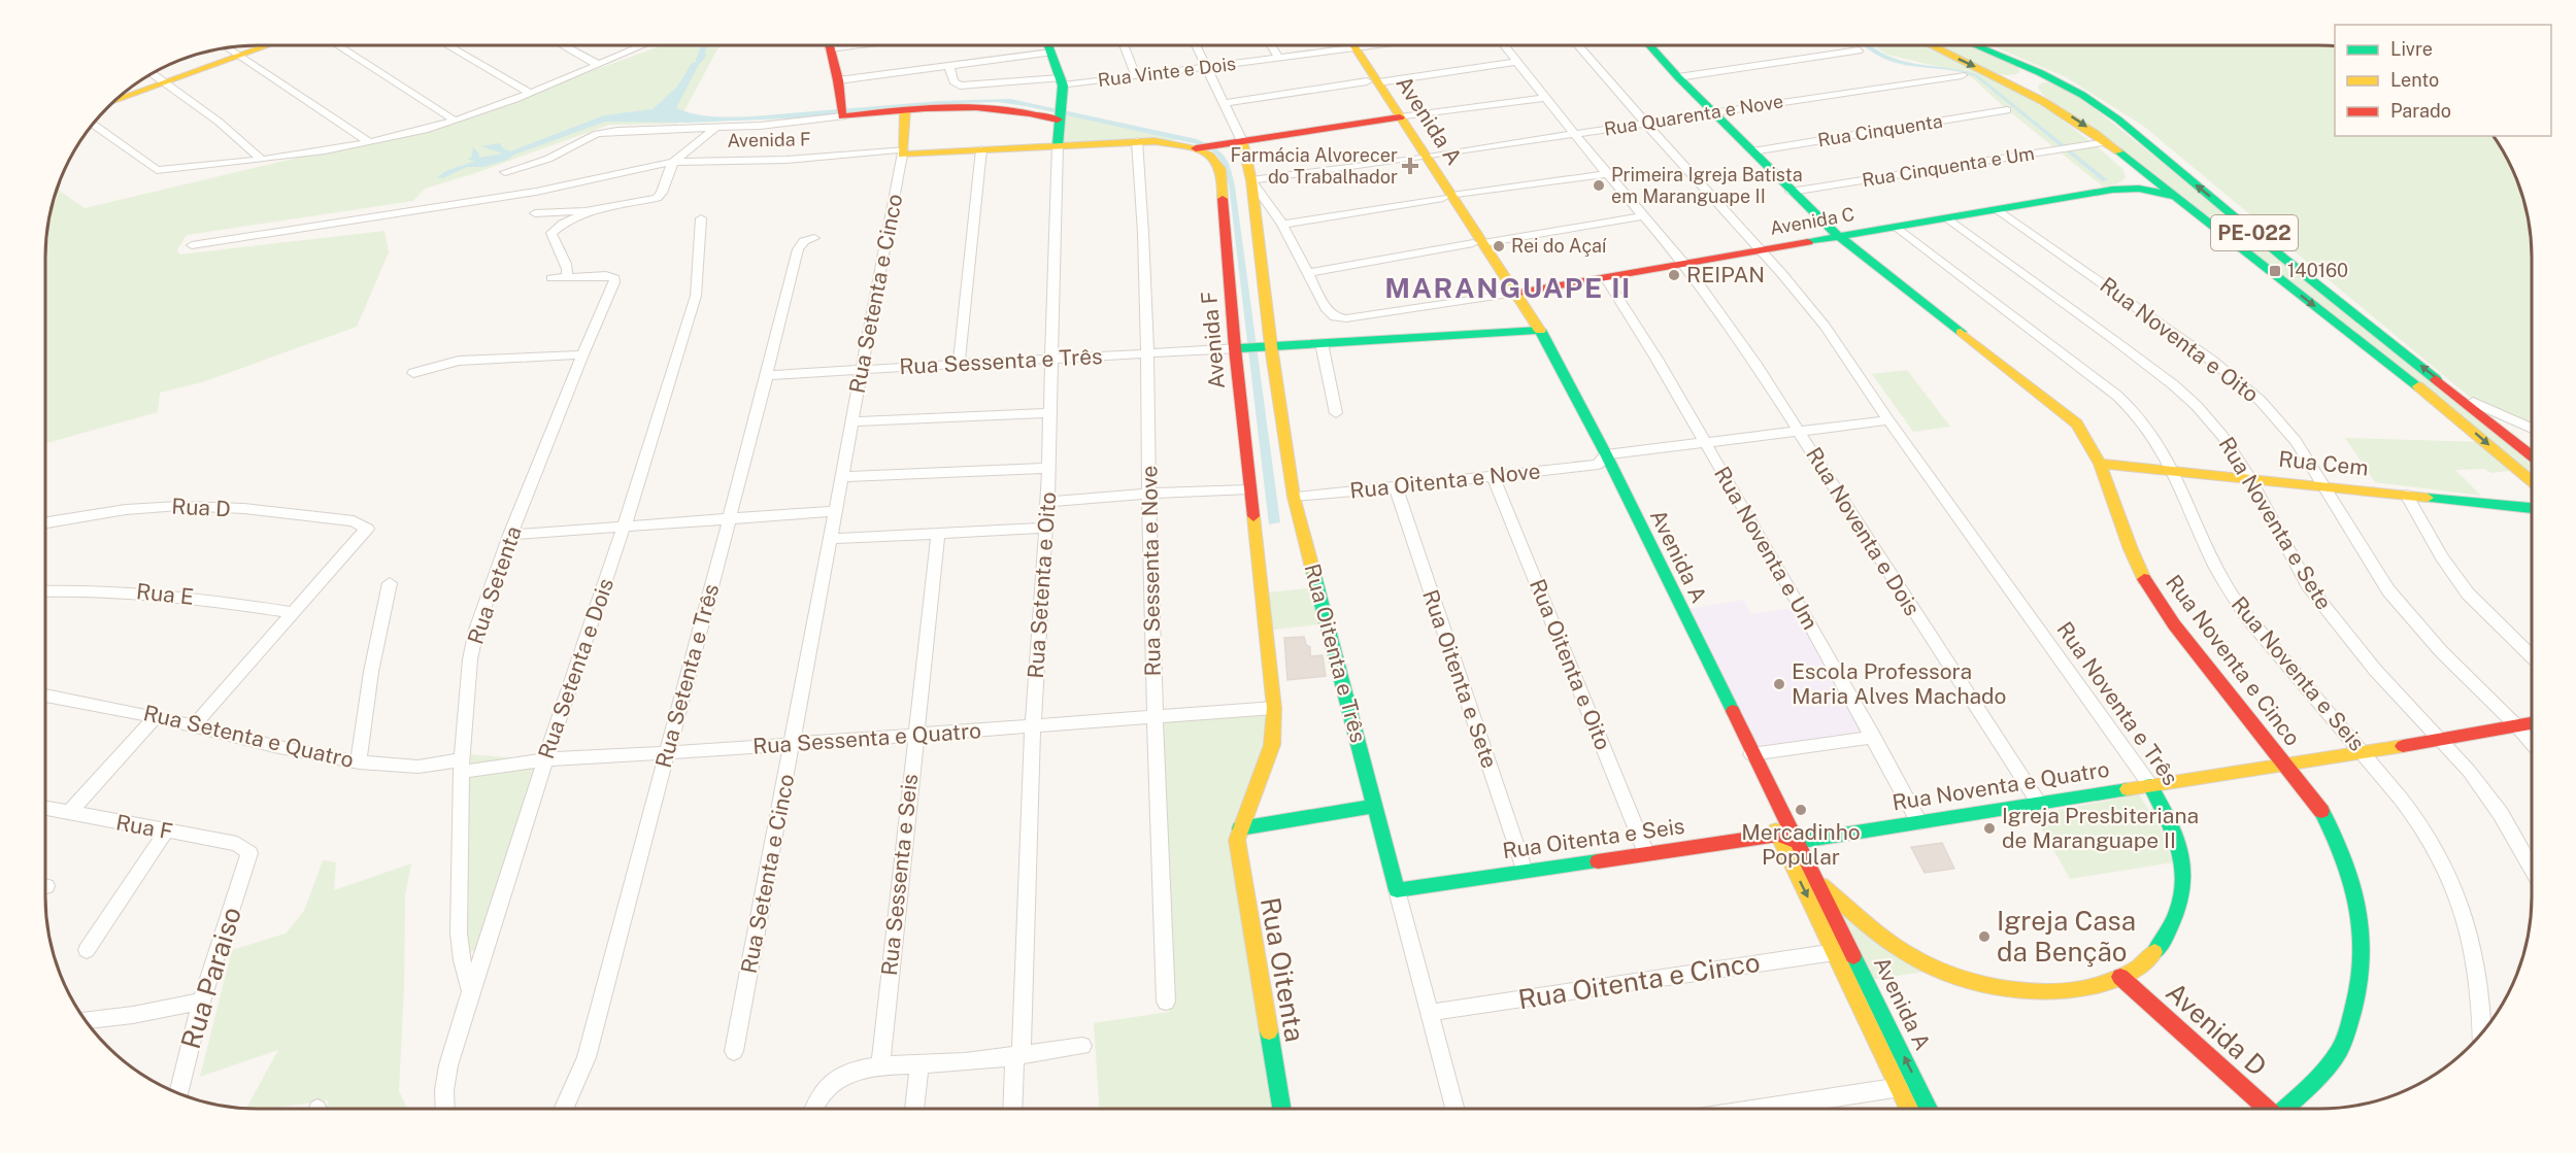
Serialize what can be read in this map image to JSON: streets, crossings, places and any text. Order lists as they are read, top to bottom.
{
  "streets": {
    "main road": [
      "Avenida A",
      "Avenida F",
      "Avenida C",
      "PE-022",
      "Rua Setenta e Cinco",
      "Rua Cem",
      "Rua Setenta e Oito",
      "Rua Oitenta e Três",
      "Rua Noventa e Cinco",
      "Rua Noventa e Três",
      "Rua Noventa e Quatro",
      "Rua Oitenta e Seis",
      "Rua Oitenta",
      "Avenida D"
    ],
    "street": [
      "Rua Vinte e Dois",
      "Rua Quarenta e Nove",
      "Rua Cinquenta",
      "Rua Cinquenta e Um",
      "Rua Noventa e Oito",
      "Rua Sessenta e Três",
      "Rua Oitenta e Nove",
      "Rua D",
      "Rua Noventa e Sete",
      "Rua Noventa e Dois",
      "Rua Noventa e Um",
      "Rua Sessenta e Nove",
      "Rua Setenta",
      "Rua E",
      "Rua Oitenta e Oito",
      "Rua Setenta e Dois",
      "Rua Noventa e Seis",
      "Rua Setenta e Três",
      "Rua Oitenta e Sete",
      "Rua Setenta e Quatro",
      "Rua Sessenta e Quatro",
      "Rua F",
      "Rua Sessenta e Seis",
      "Rua Paraiso",
      "Rua Oitenta e Cinco"
    ]
  },
  "crossings": [
    ["Rua Vinte e Dois", "Rua Setenta e Oito"],
    ["Rua Quarenta e Nove", "Avenida A"],
    ["Rua Quarenta e Nove", "Rua Noventa e Dois"],
    ["Rua Quarenta e Nove", "Rua Oitenta e Três"],
    ["Rua Quarenta e Nove", "Rua Noventa e Cinco"],
    ["Rua Quarenta e Nove", "Rua Noventa e Três"],
    ["Avenida A", "Avenida C"],
    ["Avenida A", "Rua Oitenta e Nove"],
    ["Avenida A", "Rua Noventa e Três"],
    ["Avenida A", "Rua Noventa e Quatro"],
    ["Avenida A", "Rua Oitenta e Seis"],
    ["Avenida A", "Rua Oitenta e Cinco"],
    ["Rua Cinquenta", "Rua Noventa e Cinco"],
    ["Avenida F", "Rua Setenta e Cinco"],
    ["Avenida F", "Rua Sessenta e Três"],
    ["Avenida F", "Rua Sessenta e Nove"],
    ["Avenida F", "Rua Setenta e Oito"],
    ["Avenida F", "Rua Sessenta e Quatro"],
    ["Avenida F", "Rua Oitenta"],
    ["Rua Cinquenta e Um", "PE-022"],
    ["Rua Cinquenta e Um", "Rua Noventa e Cinco"],
    ["Avenida C", "PE-022"],
    ["Avenida C", "Rua Noventa e Oito"],
    ["Avenida C", "Rua Noventa e Sete"],
    ["Avenida C", "Rua Noventa e Dois"],
    ["Avenida C", "Rua Noventa e Um"],
    ["Avenida C", "Rua Noventa e Cinco"],
    ["Avenida C", "Rua Noventa e Seis"],
    ["Avenida C", "Rua Noventa e Três"],
    ["Rua Setenta e Cinco", "Rua Sessenta e Três"],
    ["Rua Setenta e Cinco", "Rua Sessenta e Quatro"],
    ["Rua Noventa e Oito", "Rua Cem"],
    ["Rua Noventa e Oito", "Rua Noventa e Quatro"],
    ["Rua Sessenta e Três", "Rua Sessenta e Nove"],
    ["Rua Sessenta e Três", "Rua Setenta e Oito"],
    ["Rua Sessenta e Três", "Rua Setenta e Três"],
    ["Rua Cem", "Rua Noventa e Sete"],
    ["Rua Cem", "Rua Noventa e Cinco"],
    ["Rua Cem", "Rua Noventa e Seis"],
    ["Rua Oitenta e Nove", "Rua Noventa e Dois"],
    ["Rua Oitenta e Nove", "Rua Noventa e Um"],
    ["Rua Oitenta e Nove", "Rua Oitenta e Três"],
    ["Rua Oitenta e Nove", "Rua Oitenta e Oito"],
    ["Rua Oitenta e Nove", "Rua Oitenta e Sete"],
    ["Rua Oitenta e Nove", "Rua Noventa e Três"],
    ["Rua D", "Rua E"],
    ["Rua Noventa e Sete", "Rua Noventa e Quatro"],
    ["Rua Noventa e Dois", "Rua Noventa e Quatro"],
    ["Rua Noventa e Um", "Rua Noventa e Quatro"],
    ["Rua Sessenta e Nove", "Rua Sessenta e Quatro"],
    ["Rua Setenta", "Rua Setenta e Dois"],
    ["Rua Setenta", "Rua Setenta e Quatro"],
    ["Rua Setenta", "Rua Sessenta e Quatro"],
    ["Rua Setenta e Oito", "Rua Sessenta e Quatro"],
    ["Rua Oitenta e Três", "Rua Oitenta e Seis"],
    ["Rua Oitenta e Três", "Rua Oitenta e Cinco"],
    ["Rua Noventa e Cinco", "Rua Noventa e Quatro"],
    ["Rua Oitenta e Oito", "Rua Oitenta e Seis"],
    ["Rua Setenta e Dois", "Rua Sessenta e Quatro"],
    ["Rua Noventa e Seis", "Rua Noventa e Quatro"],
    ["Rua Setenta e Três", "Rua Sessenta e Quatro"],
    ["Rua Oitenta e Sete", "Rua Oitenta e Seis"],
    ["Rua Noventa e Três", "Rua Noventa e Quatro"],
    ["Rua Noventa e Três", "Avenida D"],
    ["Rua Setenta e Quatro", "Rua Sessenta e Quatro"],
    ["Rua Sessenta e Quatro", "Rua Sessenta e Seis"],
    ["Rua F", "Rua Paraiso"]
  ],
  "districts": ["MARANGUAPE II"],
  "places": {
    "health": ["Farmácia Alvorecer do Trabalhador"],
    "other": [
      "Primeira Igreja Batista em Maranguape II",
      "Rei do Açaí",
      "REIPAN",
      "Escola Professora Maria Alves Machado",
      "Mercadinho Popular",
      "Igreja Presbiteriana de Maranguape II",
      "Igreja Casa da Benção"
    ],
    "transit": ["140160"]
  },
  "legend": ["Livre", "Lento", "Parado"]
}
